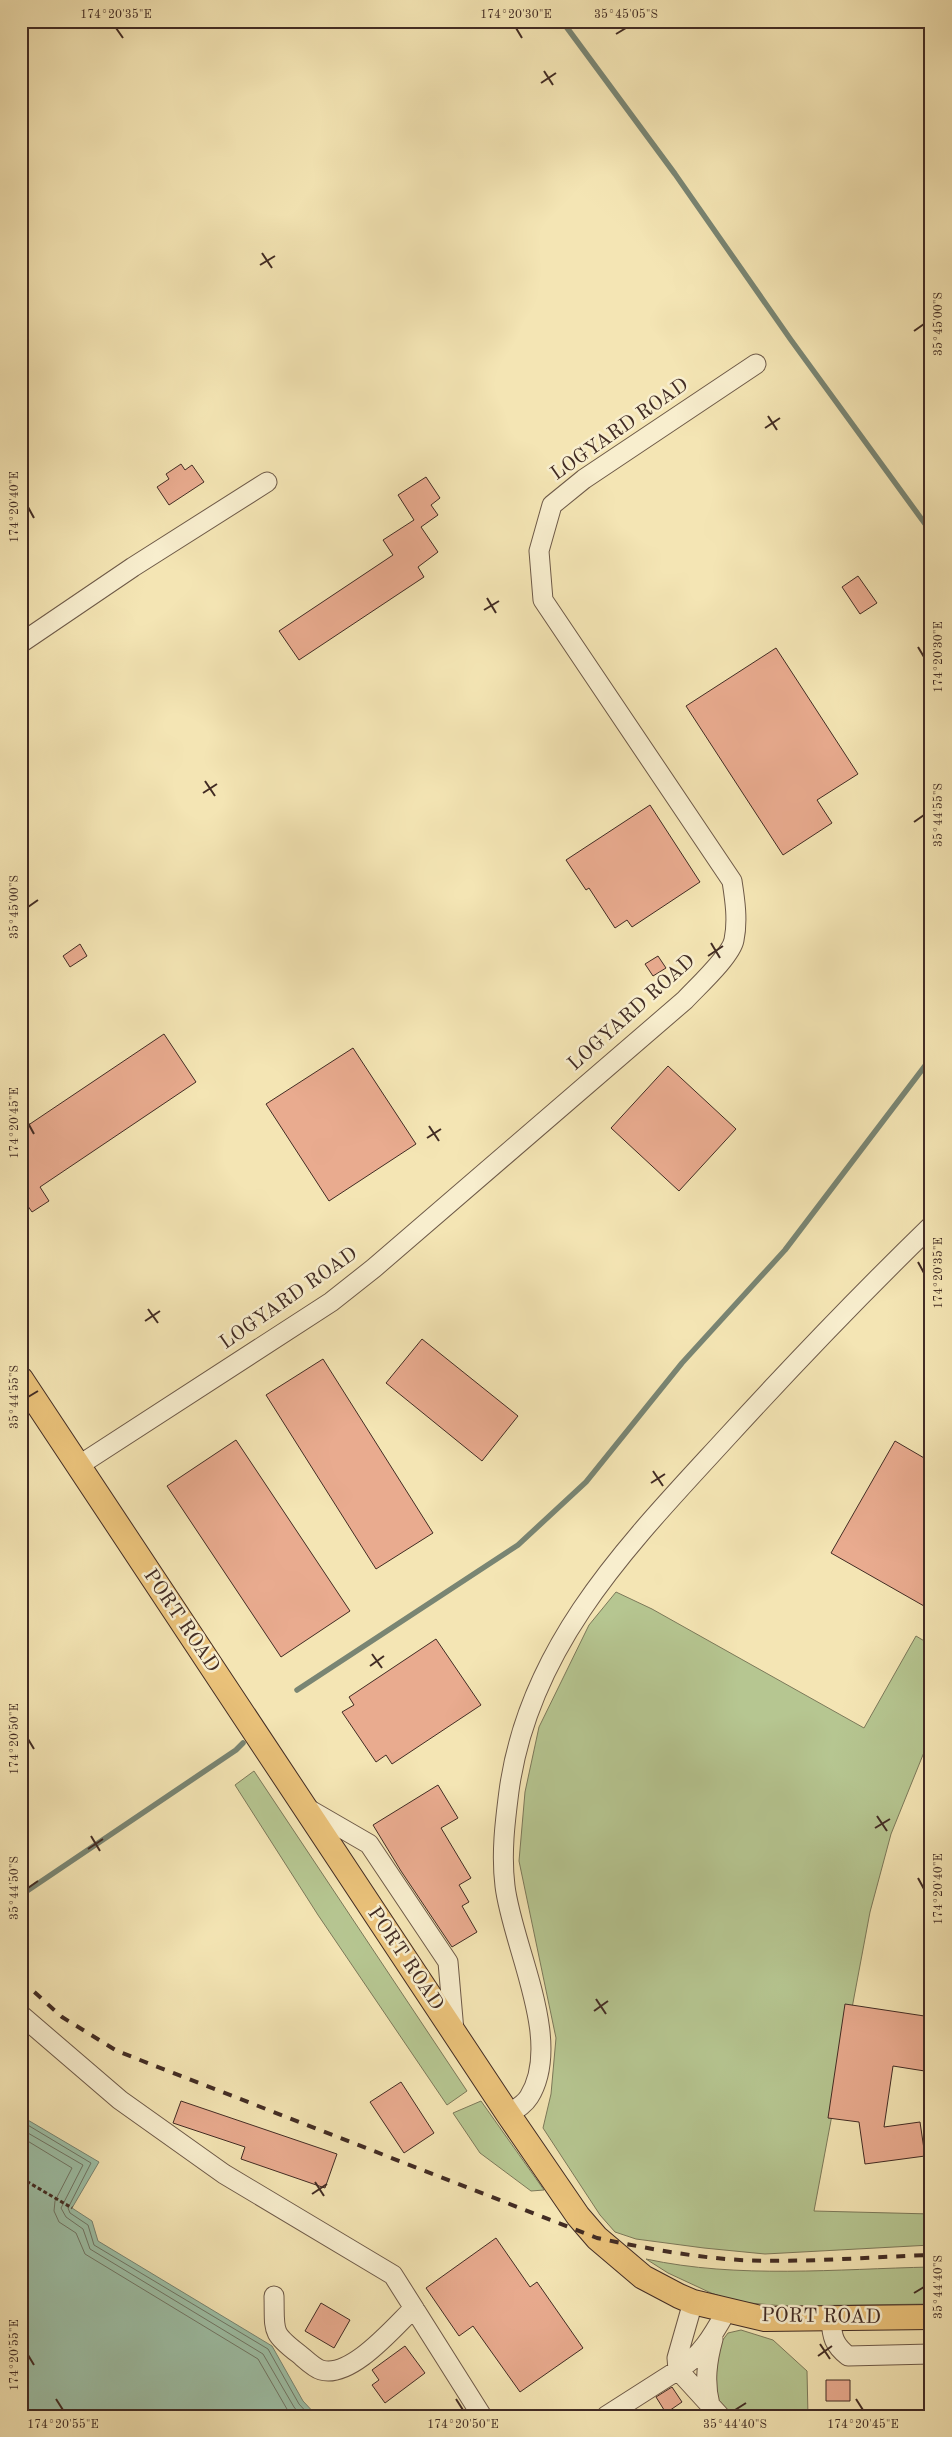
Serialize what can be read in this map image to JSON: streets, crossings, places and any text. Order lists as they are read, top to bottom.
{
  "streets": {
    "main road": ["PORT ROAD"],
    "street": ["LOGYARD ROAD"]
  },
  "crossings": [
    ["LOGYARD ROAD", "PORT ROAD"]
  ],
  "coordinates": [
    "174°20'35\"E",
    "174°20'30\"E",
    "35°45'05\"S",
    "35°45'00\"S",
    "174°20'40\"E",
    "35°44'55\"S",
    "174°20'45\"E",
    "174°20'50\"E",
    "35°44'50\"S",
    "35°44'40\"S",
    "174°20'55\"E"
  ]
}
